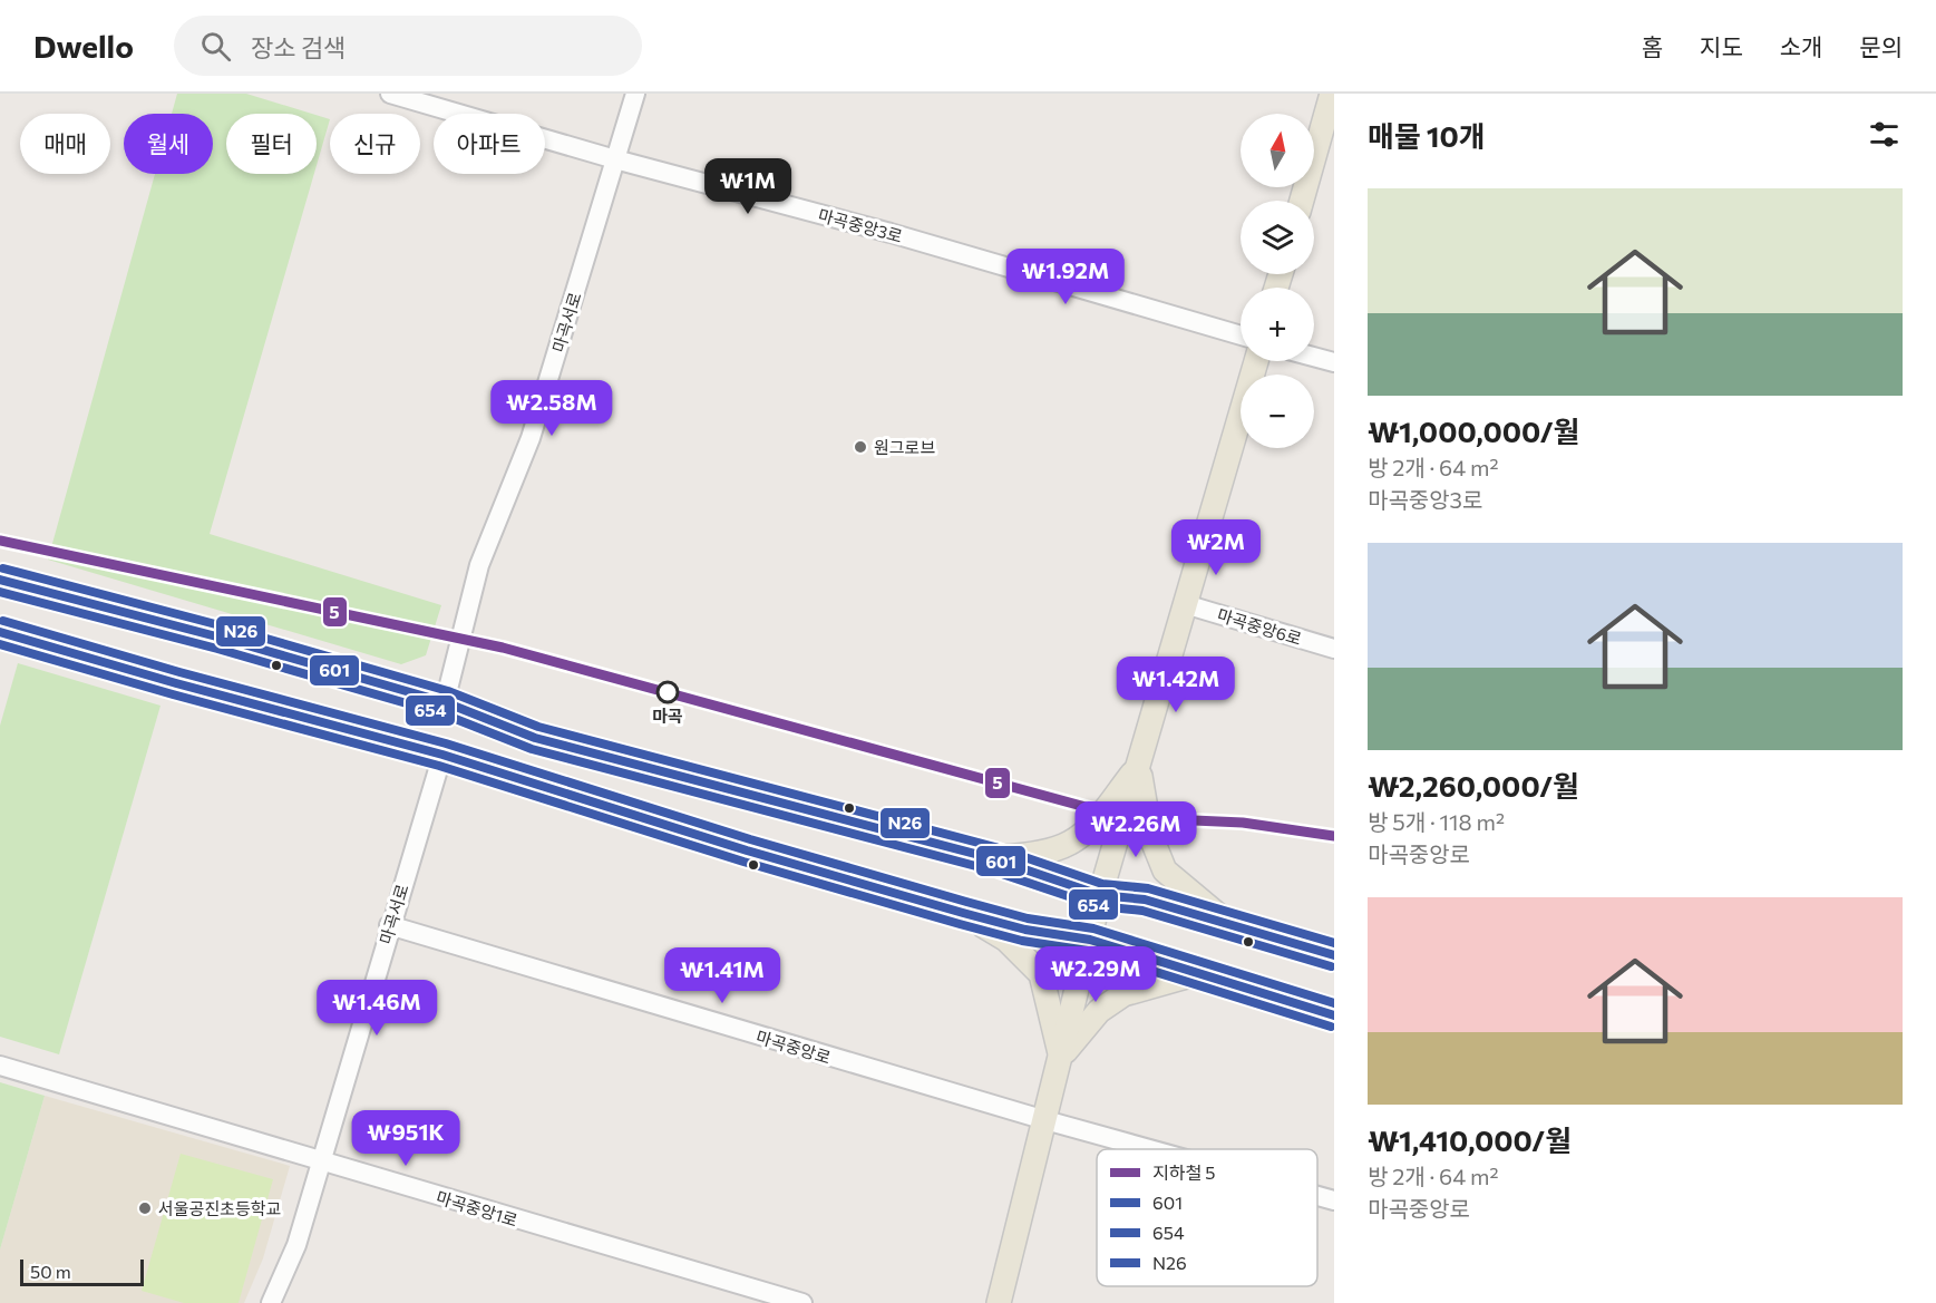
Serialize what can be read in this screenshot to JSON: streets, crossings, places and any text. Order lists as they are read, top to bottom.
{
  "streets": {
    "street": [
      "마곡중앙3로",
      "마곡서로",
      "마곡중앙6로",
      "마곡중앙로",
      "마곡중앙1로"
    ]
  },
  "crossings": [
    ["마곡중앙3로", "마곡서로"],
    ["마곡서로", "마곡중앙로"],
    ["마곡서로", "마곡중앙1로"]
  ],
  "places": ["원그로브", "마곡", "서울공진초등학교"],
  "lines": [
    "metro line 5",
    "transit line N26",
    "transit line 601",
    "transit line 654"
  ],
  "legend": [
    "지하철 5",
    "601",
    "654",
    "N26"
  ],
  "scale_bar": "50 m",
  "north": "top",
  "page": {
    "header": "Dwello",
    "search": "장소 검색",
    "nav": [
      "홈",
      "지도",
      "소개",
      "문의"
    ],
    "heading": "매물 10개",
    "map_buttons": ["+", "−"],
    "chip": [
      "매매",
      "월세",
      "필터",
      "신규",
      "아파트"
    ],
    "price": [
      "₩1M",
      "₩1.92M",
      "₩2.58M",
      "₩2M",
      "₩1.42M",
      "₩2.26M",
      "₩2.29M",
      "₩1.41M",
      "₩1.46M",
      "₩951K"
    ],
    "list": [
      {
        "name": "₩1,000,000/월",
        "note": "방 2개 · 64 m² · 마곡중앙3로"
      },
      {
        "name": "₩2,260,000/월",
        "note": "방 5개 · 118 m² · 마곡중앙로"
      },
      {
        "name": "₩1,410,000/월",
        "note": "방 2개 · 64 m² · 마곡중앙로"
      }
    ],
    "scale": "50 m"
  }
}
